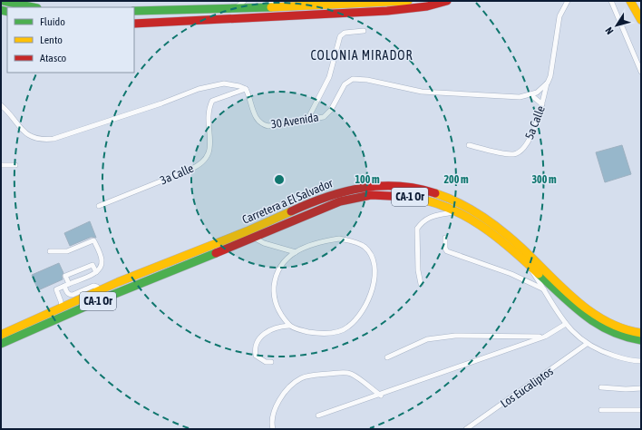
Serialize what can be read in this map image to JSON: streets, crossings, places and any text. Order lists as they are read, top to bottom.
{
  "streets": {
    "highway": ["CA-1 Or", "Carretera a El Salvador"],
    "street": [
      "30 Avenida",
      "5a Calle",
      "3a Calle",
      "Los Eucaliptos"
    ]
  },
  "crossings": [
    ["30 Avenida", "5a Calle"],
    ["30 Avenida", "3a Calle"]
  ],
  "districts": ["COLONIA MIRADOR"],
  "legend": ["Fluido", "Lento", "Atasco"],
  "north": "bottom left",
  "rings": ["100 m", "200 m", "300 m"]
}
